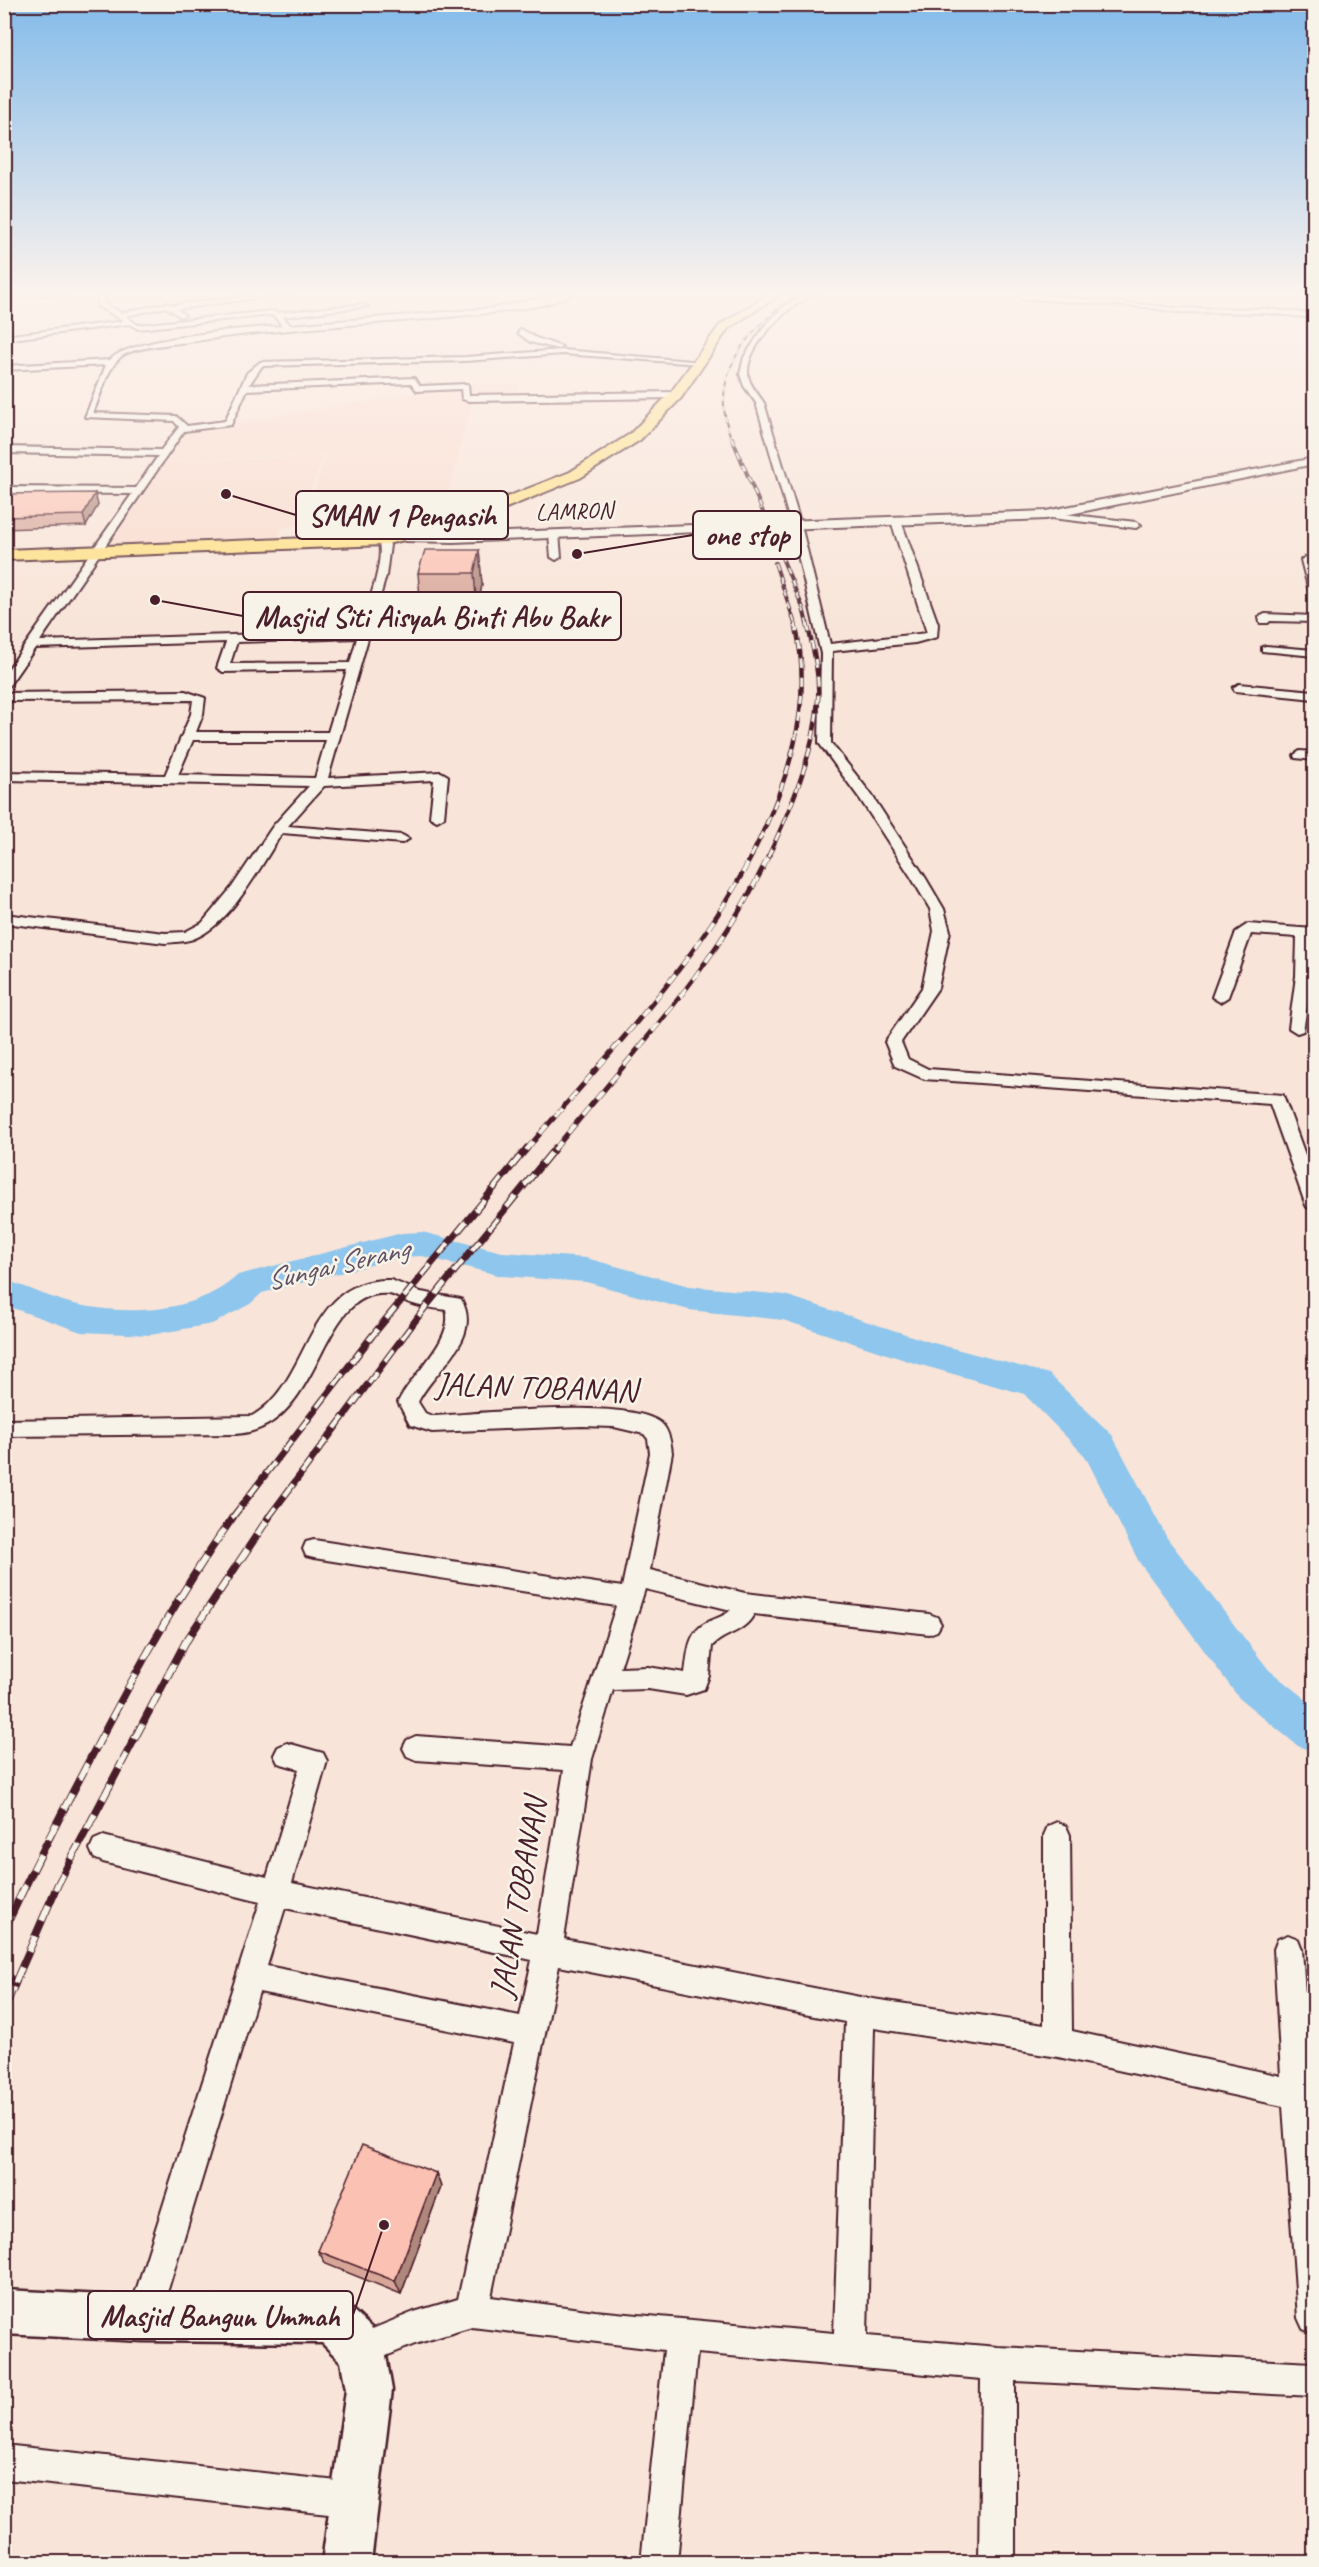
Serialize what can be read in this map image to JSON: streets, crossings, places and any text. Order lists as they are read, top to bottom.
{
  "streets": {
    "street": ["LAMRON", "JALAN TOBANAN"]
  },
  "water": ["Sungai Serang"],
  "places": [
    "SMAN 1 Pengasih",
    "one stop",
    "Masjid Siti Aisyah Binti Abu Bakr",
    "Masjid Bangun Ummah"
  ]
}
